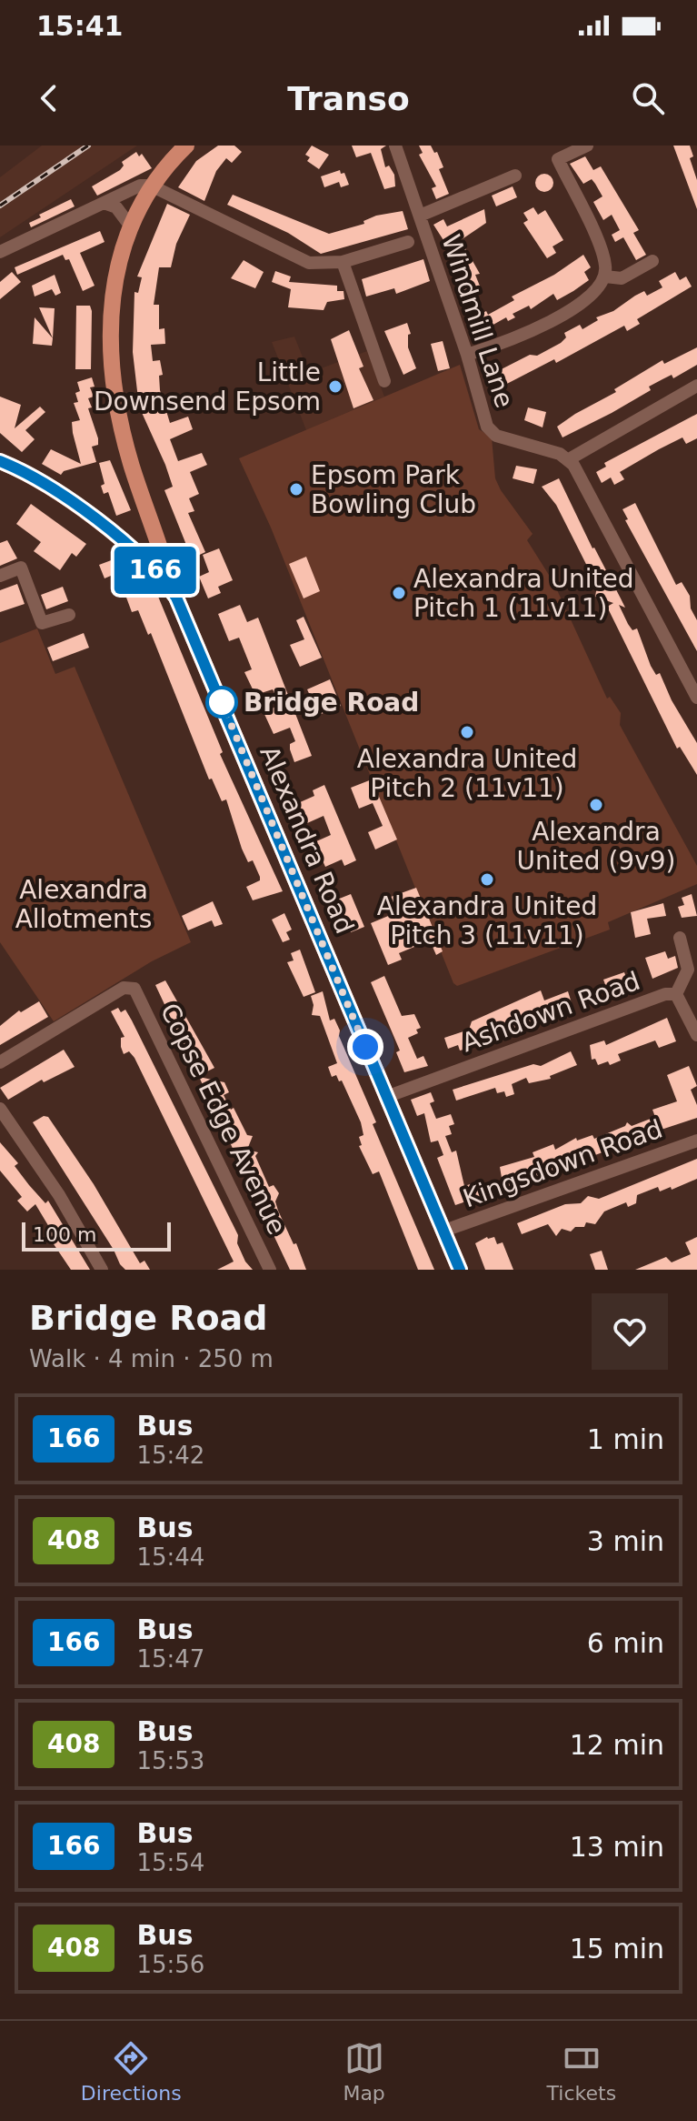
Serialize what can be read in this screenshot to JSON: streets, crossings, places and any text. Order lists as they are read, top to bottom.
{
  "streets": {
    "main road": ["Alexandra Road"],
    "street": [
      "Windmill Lane",
      "Ashdown Road",
      "Copse Edge Avenue",
      "Kingsdown Road"
    ]
  },
  "crossings": [
    ["Alexandra Road", "Ashdown Road"],
    ["Alexandra Road", "Kingsdown Road"]
  ],
  "parks": ["Alexandra Allotments"],
  "places": [
    "Little Downsend Epsom",
    "Epsom Park Bowling Club",
    "Alexandra United Pitch 1 (11v11)",
    "Bridge Road",
    "Alexandra United Pitch 2 (11v11)",
    "Alexandra United (9v9)",
    "Alexandra United Pitch 3 (11v11)"
  ],
  "lines": ["bus line 166"],
  "scale_bar": "100 m",
  "page": {
    "status": "15:41",
    "header": "Transo",
    "on_map": "166",
    "scale": "100 m",
    "heading": ["Bridge Road", "Walk · 4 min · 250 m"],
    "list": [
      {
        "mark": "166",
        "name": "Bus",
        "note": "15:42",
        "value": "1 min"
      },
      {
        "mark": "408",
        "name": "Bus",
        "note": "15:44",
        "value": "3 min"
      },
      {
        "mark": "166",
        "name": "Bus",
        "note": "15:47",
        "value": "6 min"
      },
      {
        "mark": "408",
        "name": "Bus",
        "note": "15:53",
        "value": "12 min"
      },
      {
        "mark": "166",
        "name": "Bus",
        "note": "15:54",
        "value": "13 min"
      },
      {
        "mark": "408",
        "name": "Bus",
        "note": "15:56",
        "value": "15 min"
      }
    ],
    "tabs": ["Directions", "Map", "Tickets"]
  }
}
